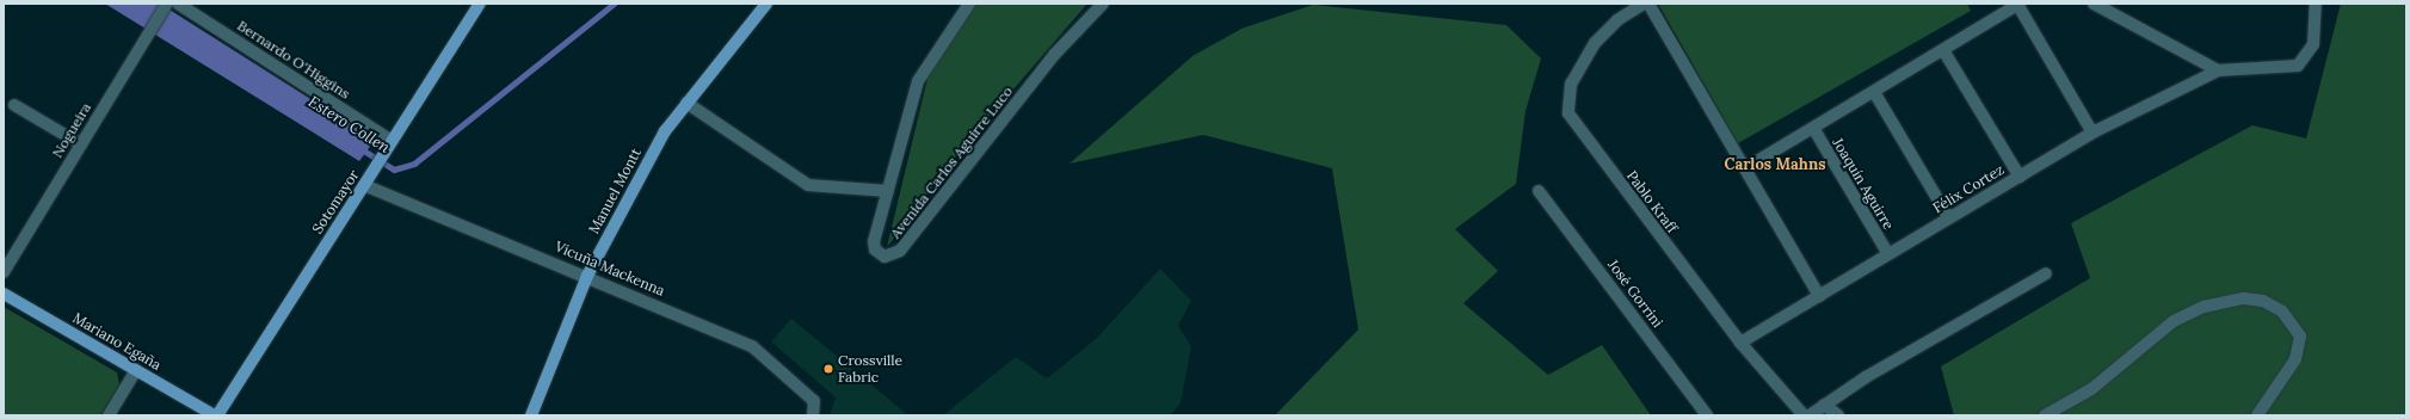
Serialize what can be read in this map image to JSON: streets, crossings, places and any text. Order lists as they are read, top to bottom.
{
  "streets": {
    "main road": ["Manuel Montt", "Sotomayor", "Mariano Egaña"],
    "street": [
      "Bernardo O'Higgins",
      "Nogueira",
      "Avenida Carlos Aguirre Luco",
      "Joaquín Aguirre",
      "Félix Cortez",
      "Pablo Kraff",
      "Vicuña Mackenna",
      "José Gorrini"
    ]
  },
  "crossings": [
    ["Bernardo O'Higgins", "Sotomayor"],
    ["Joaquín Aguirre", "Félix Cortez"],
    ["Félix Cortez", "Pablo Kraff"],
    ["Manuel Montt", "Vicuña Mackenna"],
    ["Sotomayor", "Vicuña Mackenna"],
    ["Sotomayor", "Mariano Egaña"]
  ],
  "districts": ["Carlos Mahns"],
  "water": ["Estero Collen"],
  "places": ["Crossville Fabric"]
}
